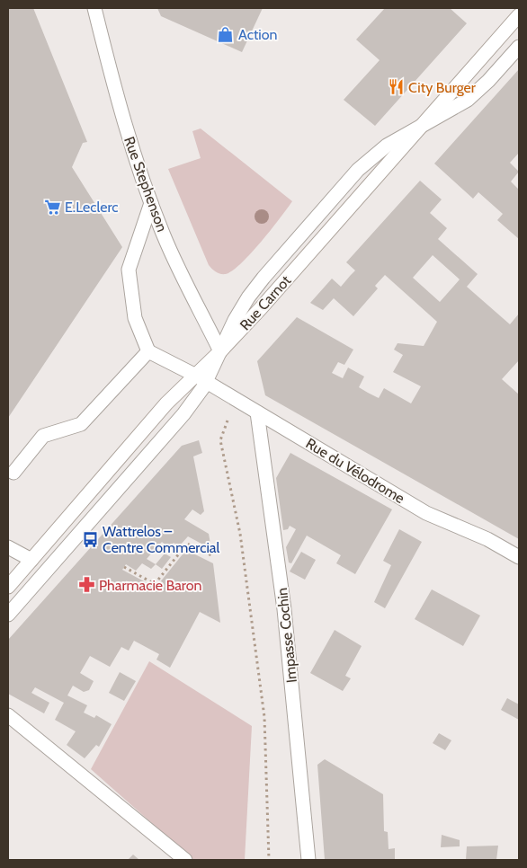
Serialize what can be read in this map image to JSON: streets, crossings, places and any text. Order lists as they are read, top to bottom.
{
  "streets": {
    "street": [
      "Rue Stephenson",
      "Rue Carnot",
      "Rue du Vélodrome",
      "Impasse Cochin"
    ]
  },
  "crossings": [
    ["Rue Stephenson", "Rue Carnot"],
    ["Rue Carnot", "Rue du Vélodrome"],
    ["Rue du Vélodrome", "Impasse Cochin"]
  ],
  "places": {
    "shop": ["Action"],
    "restaurant": ["City Burger"],
    "supermarket": ["E.Leclerc"],
    "bus stop": ["Wattrelos – Centre Commercial"],
    "pharmacy": ["Pharmacie Baron"]
  }
}
